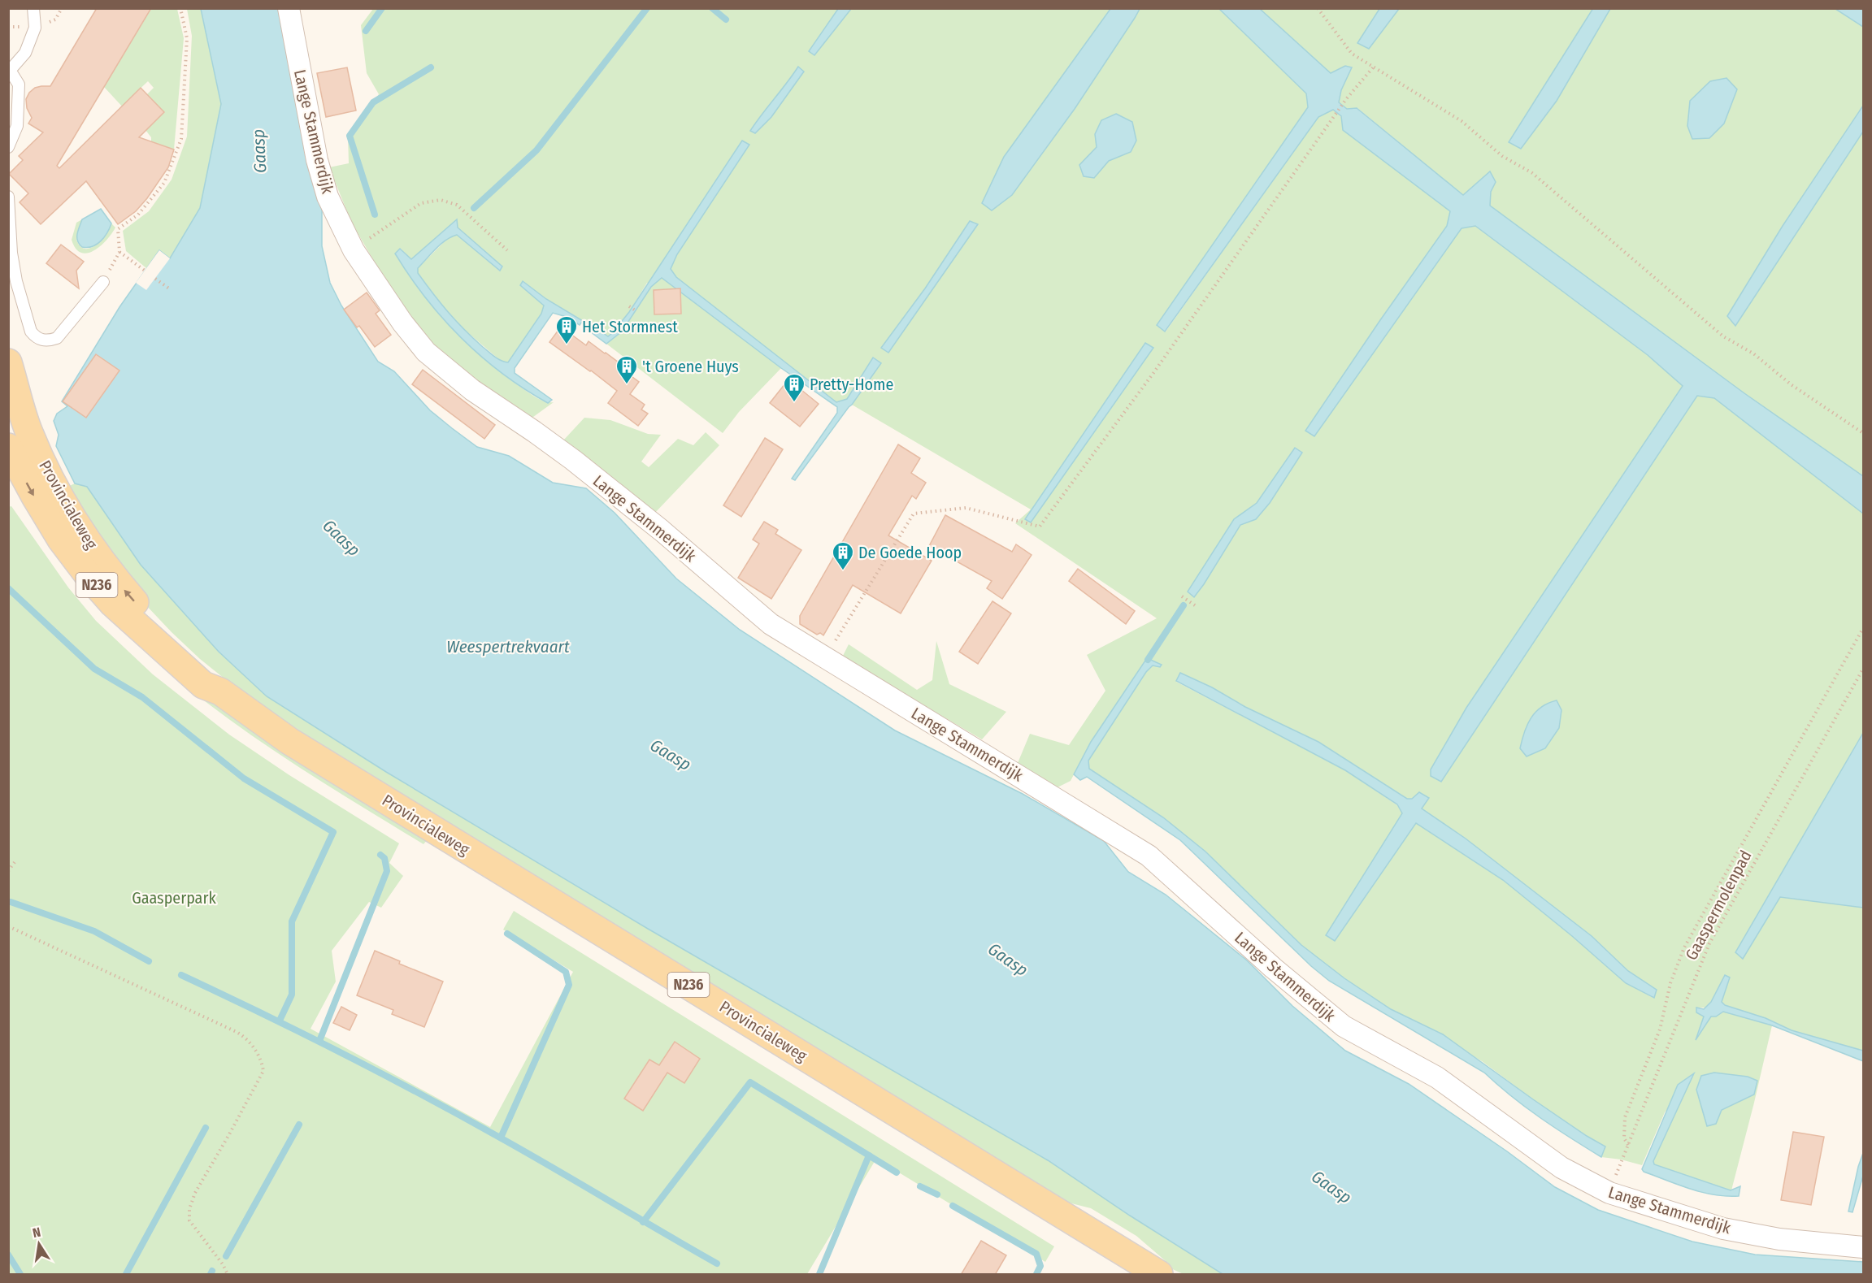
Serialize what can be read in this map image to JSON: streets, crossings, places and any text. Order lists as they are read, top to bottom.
{
  "streets": {
    "main road": ["Provincialeweg", "N236"],
    "street": ["Lange Stammerdijk"],
    "path": ["Gaaspermolenpad"]
  },
  "crossings": [
    ["Lange Stammerdijk", "Gaaspermolenpad"]
  ],
  "water": ["Gaasp", "Weespertrekvaart"],
  "parks": ["Gaasperpark"],
  "places": {
    "building": [
      "Het Stormnest",
      "'t Groene Huys",
      "Pretty-Home",
      "De Goede Hoop"
    ]
  },
  "north": "top"
}
